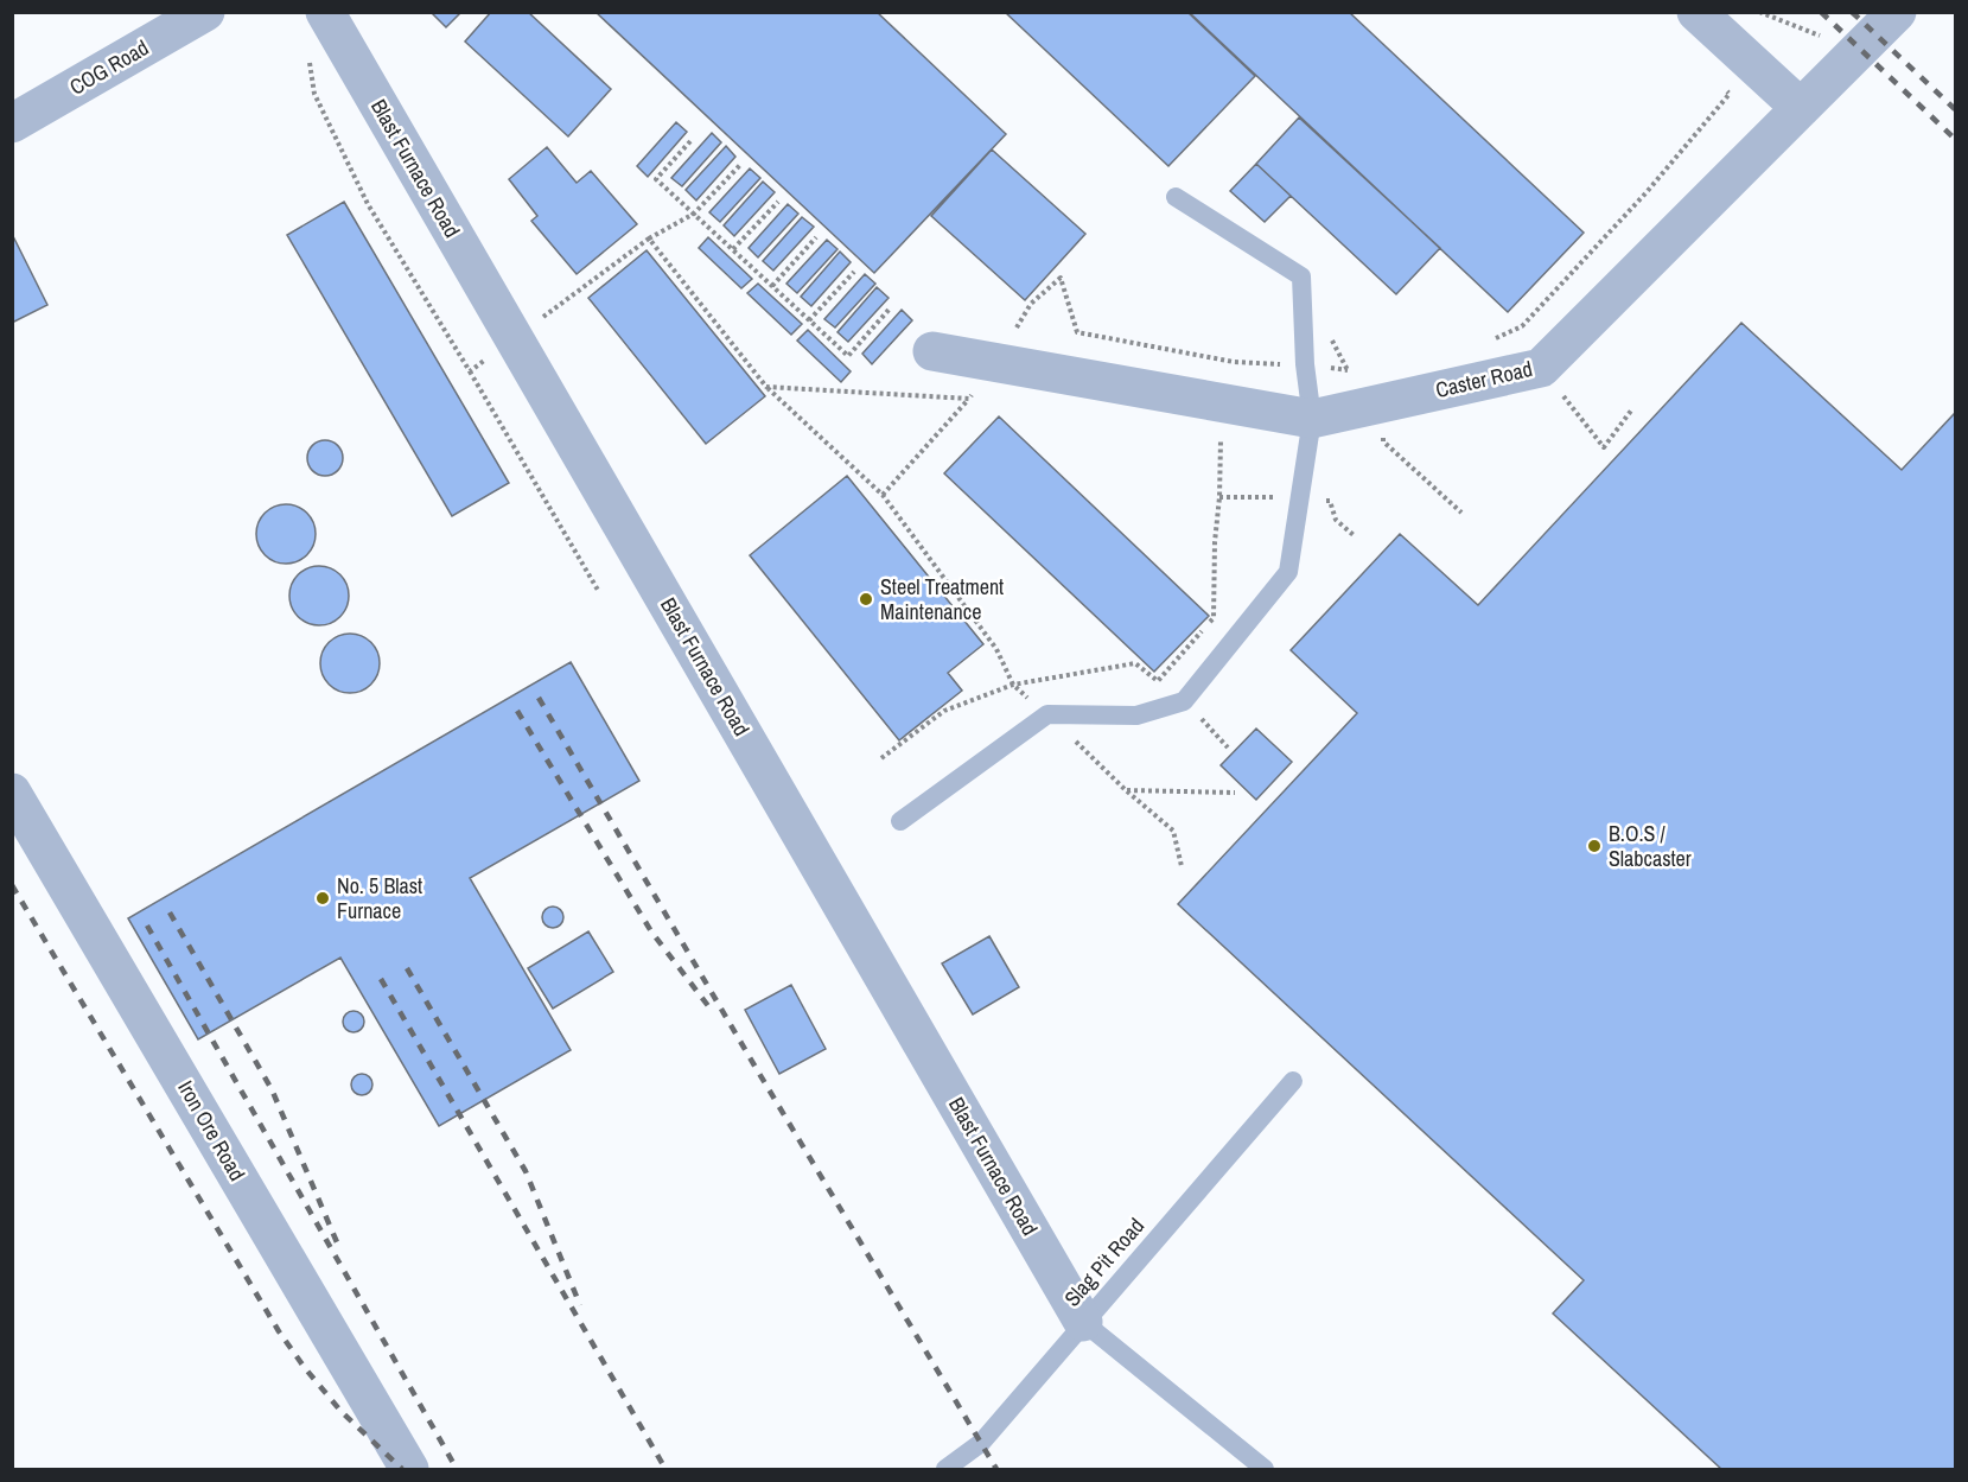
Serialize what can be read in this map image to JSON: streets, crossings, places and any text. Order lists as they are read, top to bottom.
{
  "streets": {
    "street": [
      "COG Road",
      "Blast Furnace Road",
      "Caster Road",
      "Iron Ore Road"
    ],
    "lane": ["Slag Pit Road"]
  },
  "crossings": [
    ["Blast Furnace Road", "Slag Pit Road"]
  ],
  "places": ["Steel Treatment Maintenance", "B.O.S / Slabcaster", "No. 5 Blast Furnace"]
}
